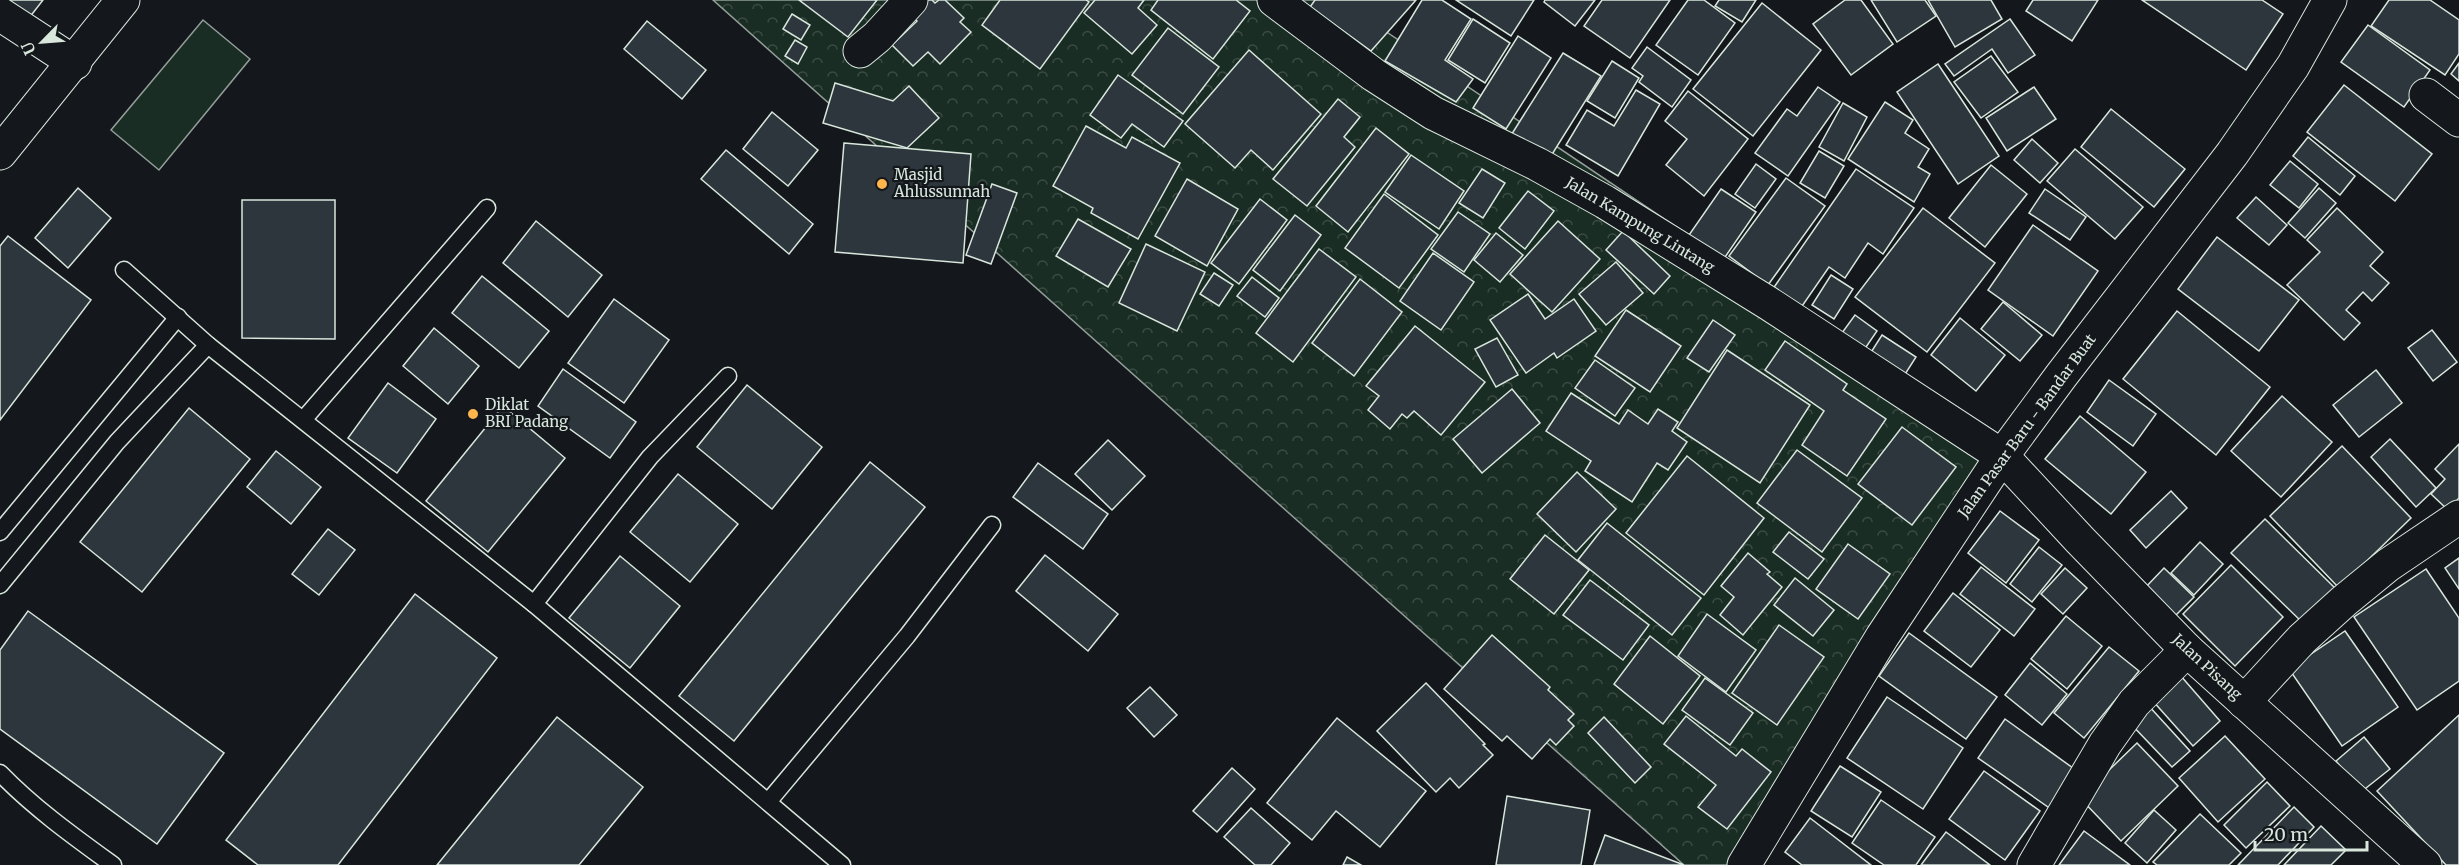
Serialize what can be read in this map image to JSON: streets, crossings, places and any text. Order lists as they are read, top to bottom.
{
  "streets": {
    "street": ["Jalan Kampung Lintang", "Jalan Pasar Baru - Bandar Buat", "Jalan Pisang"]
  },
  "crossings": [
    ["Jalan Kampung Lintang", "Jalan Pasar Baru - Bandar Buat"],
    ["Jalan Kampung Lintang", "Jalan Pisang"],
    ["Jalan Pasar Baru - Bandar Buat", "Jalan Pisang"]
  ],
  "places": ["Masjid Ahlussunnah", "Diklat BRI Padang"],
  "scale_bar": "20 m",
  "north": "bottom left"
}
